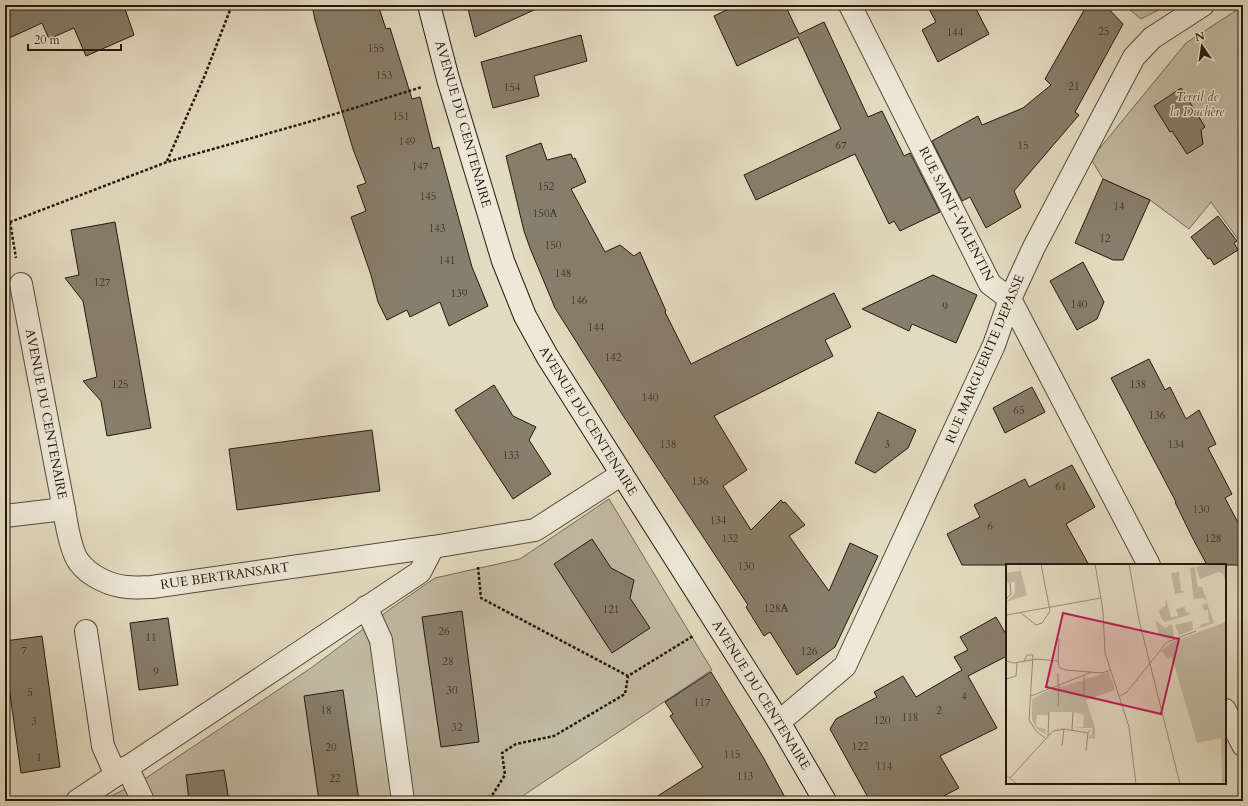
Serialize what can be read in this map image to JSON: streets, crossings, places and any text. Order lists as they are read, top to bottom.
{
  "streets": {
    "street": [
      "AVENUE DU CENTENAIRE",
      "RUE SAINT-VALENTIN",
      "RUE MARGUERITE DEPASSE",
      "RUE BERTRANSART"
    ]
  },
  "crossings": [
    ["AVENUE DU CENTENAIRE", "RUE MARGUERITE DEPASSE"],
    ["AVENUE DU CENTENAIRE", "RUE BERTRANSART"],
    ["RUE SAINT-VALENTIN", "RUE MARGUERITE DEPASSE"]
  ],
  "parks": ["Terril de la Duchère"],
  "house_numbers": [
    "25",
    "144",
    "155",
    "153",
    "21",
    "154",
    "151",
    "149",
    "67",
    "15",
    "147",
    "152",
    "145",
    "14",
    "150A",
    "143",
    "12",
    "150",
    "141",
    "148",
    "127",
    "139",
    "146",
    "140",
    "9",
    "144",
    "142",
    "125",
    "138",
    "140",
    "65",
    "136",
    "138",
    "3",
    "134",
    "133",
    "136",
    "61",
    "130",
    "134",
    "6",
    "132",
    "128",
    "130",
    "128A",
    "121",
    "26",
    "11",
    "7",
    "126",
    "28",
    "9",
    "30",
    "5",
    "4",
    "117",
    "18",
    "2",
    "118",
    "120",
    "3",
    "32",
    "122",
    "20",
    "115",
    "1",
    "114",
    "113",
    "22"
  ],
  "scale_bar": "20 m",
  "north": "top"
}
